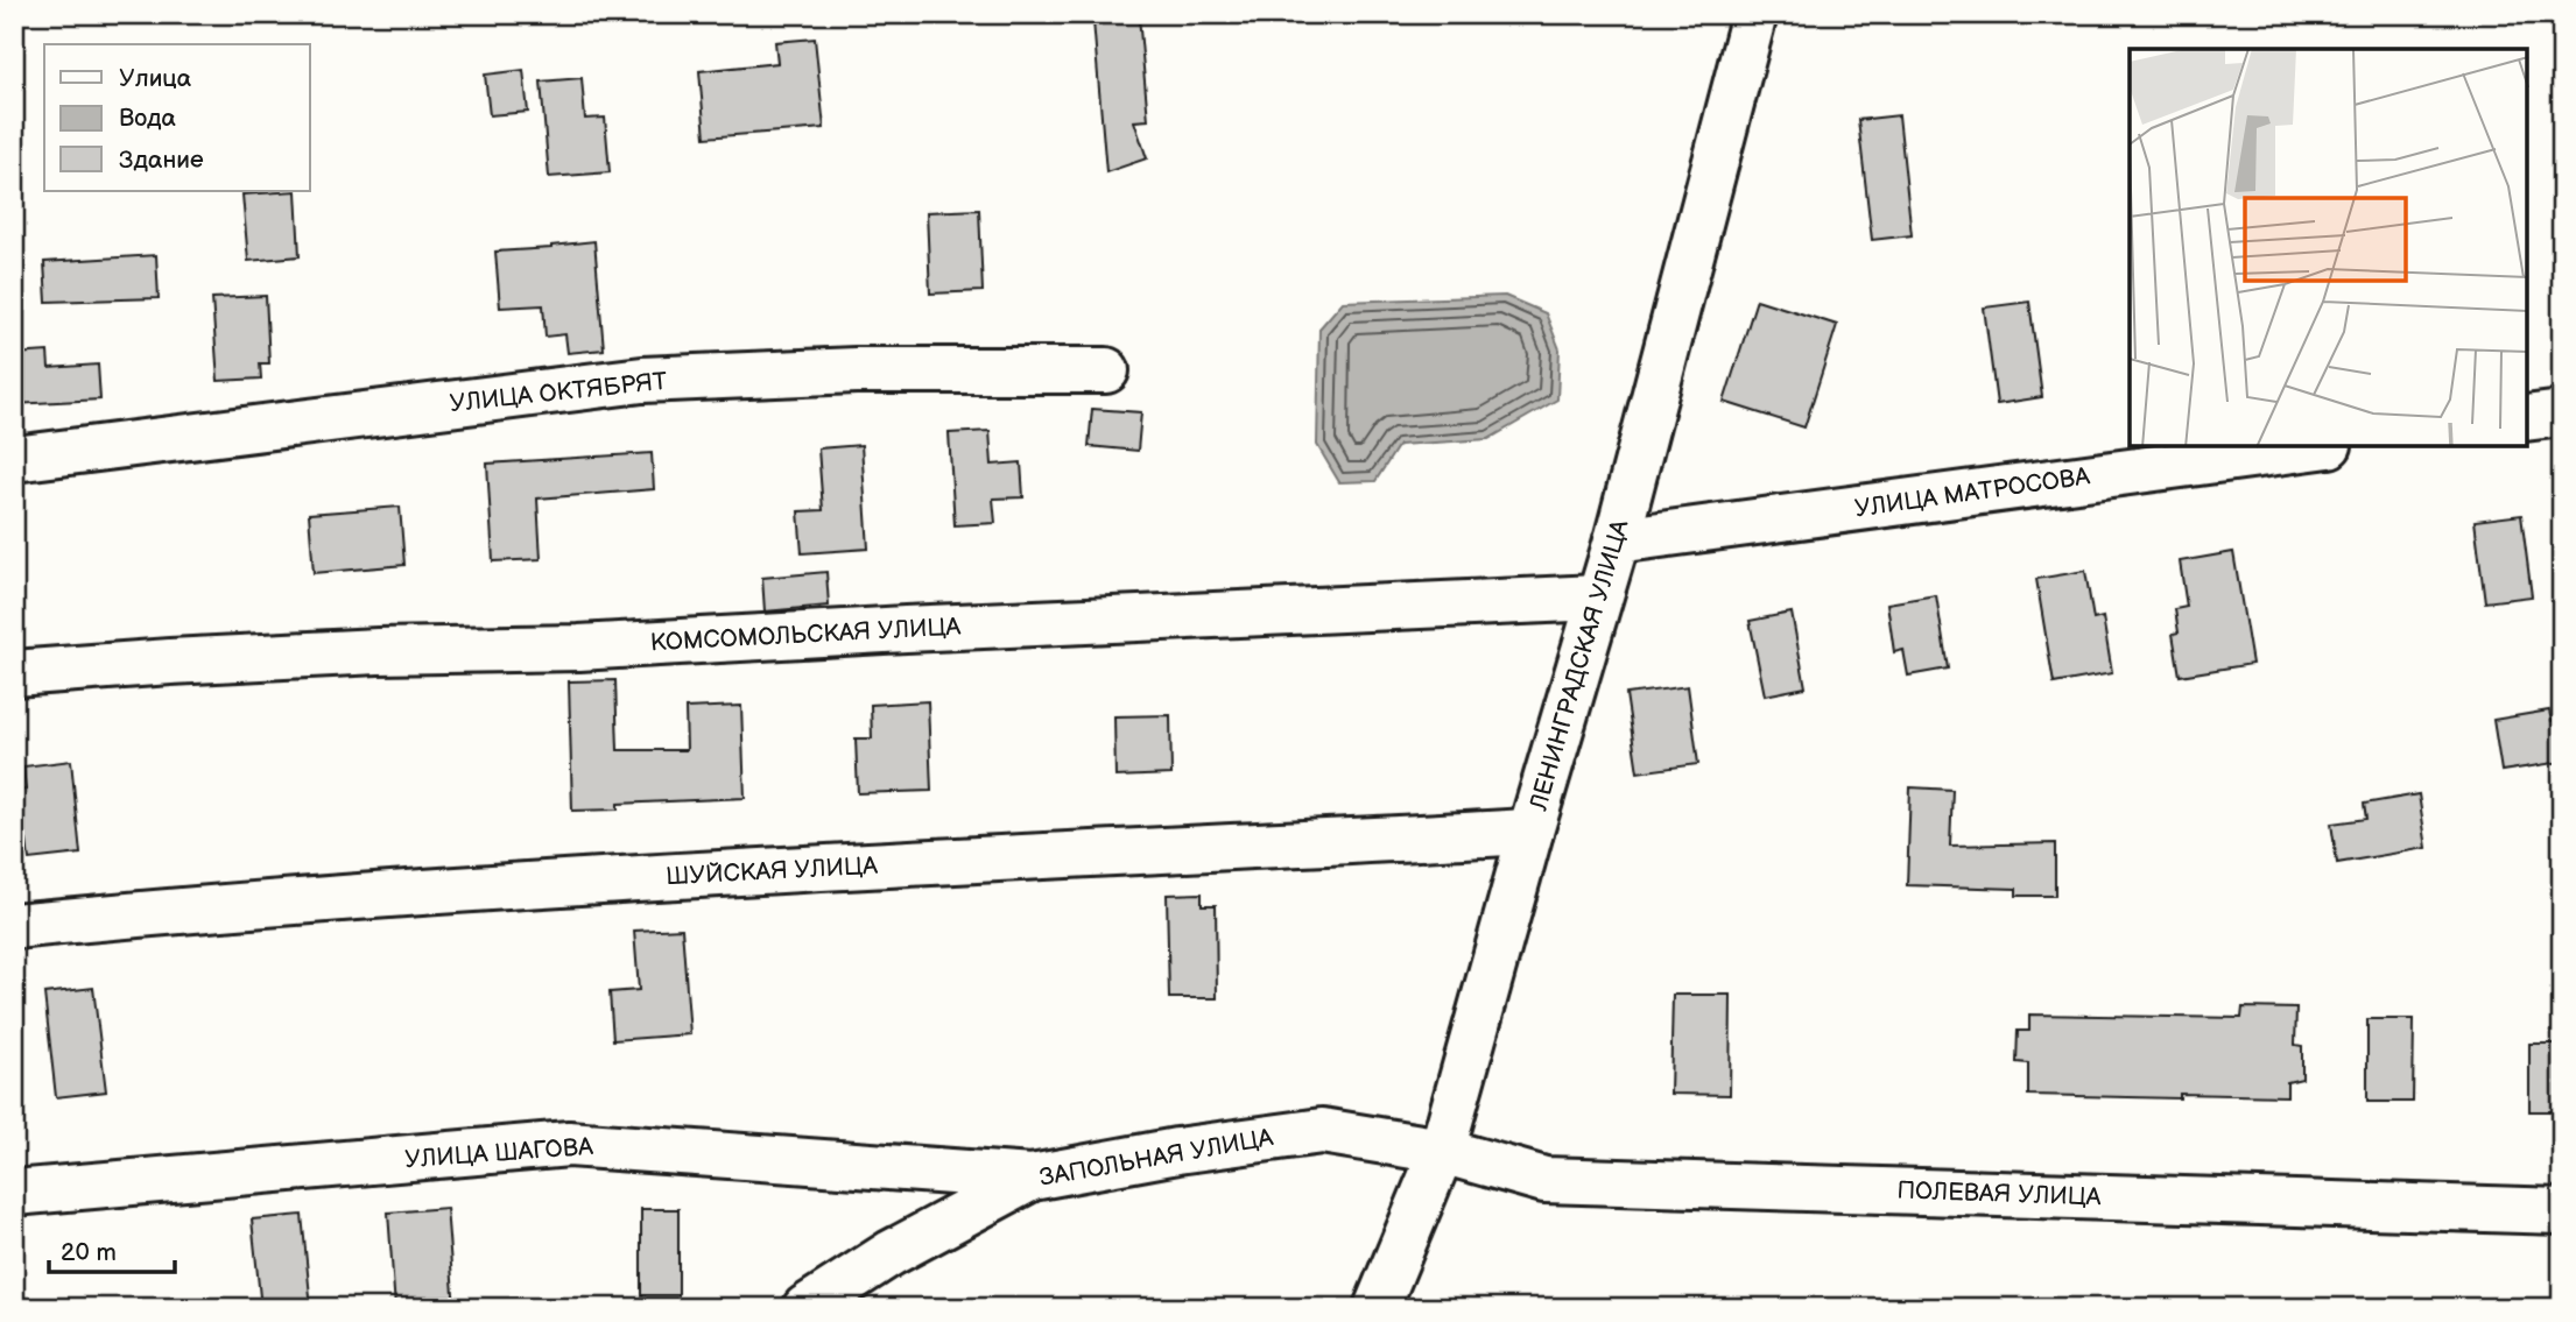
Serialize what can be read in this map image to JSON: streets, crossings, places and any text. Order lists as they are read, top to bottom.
{
  "streets": {
    "street": [
      "УЛИЦА ОКТЯБРЯТ",
      "УЛИЦА МАТРОСОВА",
      "КОМСОМОЛЬСКАЯ УЛИЦА",
      "ЛЕНИНГРАДСКАЯ УЛИЦА",
      "ШУЙСКАЯ УЛИЦА",
      "УЛИЦА ШАГОВА",
      "ЗАПОЛЬНАЯ УЛИЦА",
      "ПОЛЕВАЯ УЛИЦА"
    ]
  },
  "crossings": [
    ["УЛИЦА МАТРОСОВА", "ЛЕНИНГРАДСКАЯ УЛИЦА"],
    ["КОМСОМОЛЬСКАЯ УЛИЦА", "ЛЕНИНГРАДСКАЯ УЛИЦА"],
    ["ЛЕНИНГРАДСКАЯ УЛИЦА", "ШУЙСКАЯ УЛИЦА"],
    ["ЛЕНИНГРАДСКАЯ УЛИЦА", "ЗАПОЛЬНАЯ УЛИЦА"],
    ["ЛЕНИНГРАДСКАЯ УЛИЦА", "ПОЛЕВАЯ УЛИЦА"],
    ["УЛИЦА ШАГОВА", "ЗАПОЛЬНАЯ УЛИЦА"],
    ["ЗАПОЛЬНАЯ УЛИЦА", "ПОЛЕВАЯ УЛИЦА"]
  ],
  "legend": ["Улица", "Вода", "Здание"],
  "scale_bar": "20 m"
}
